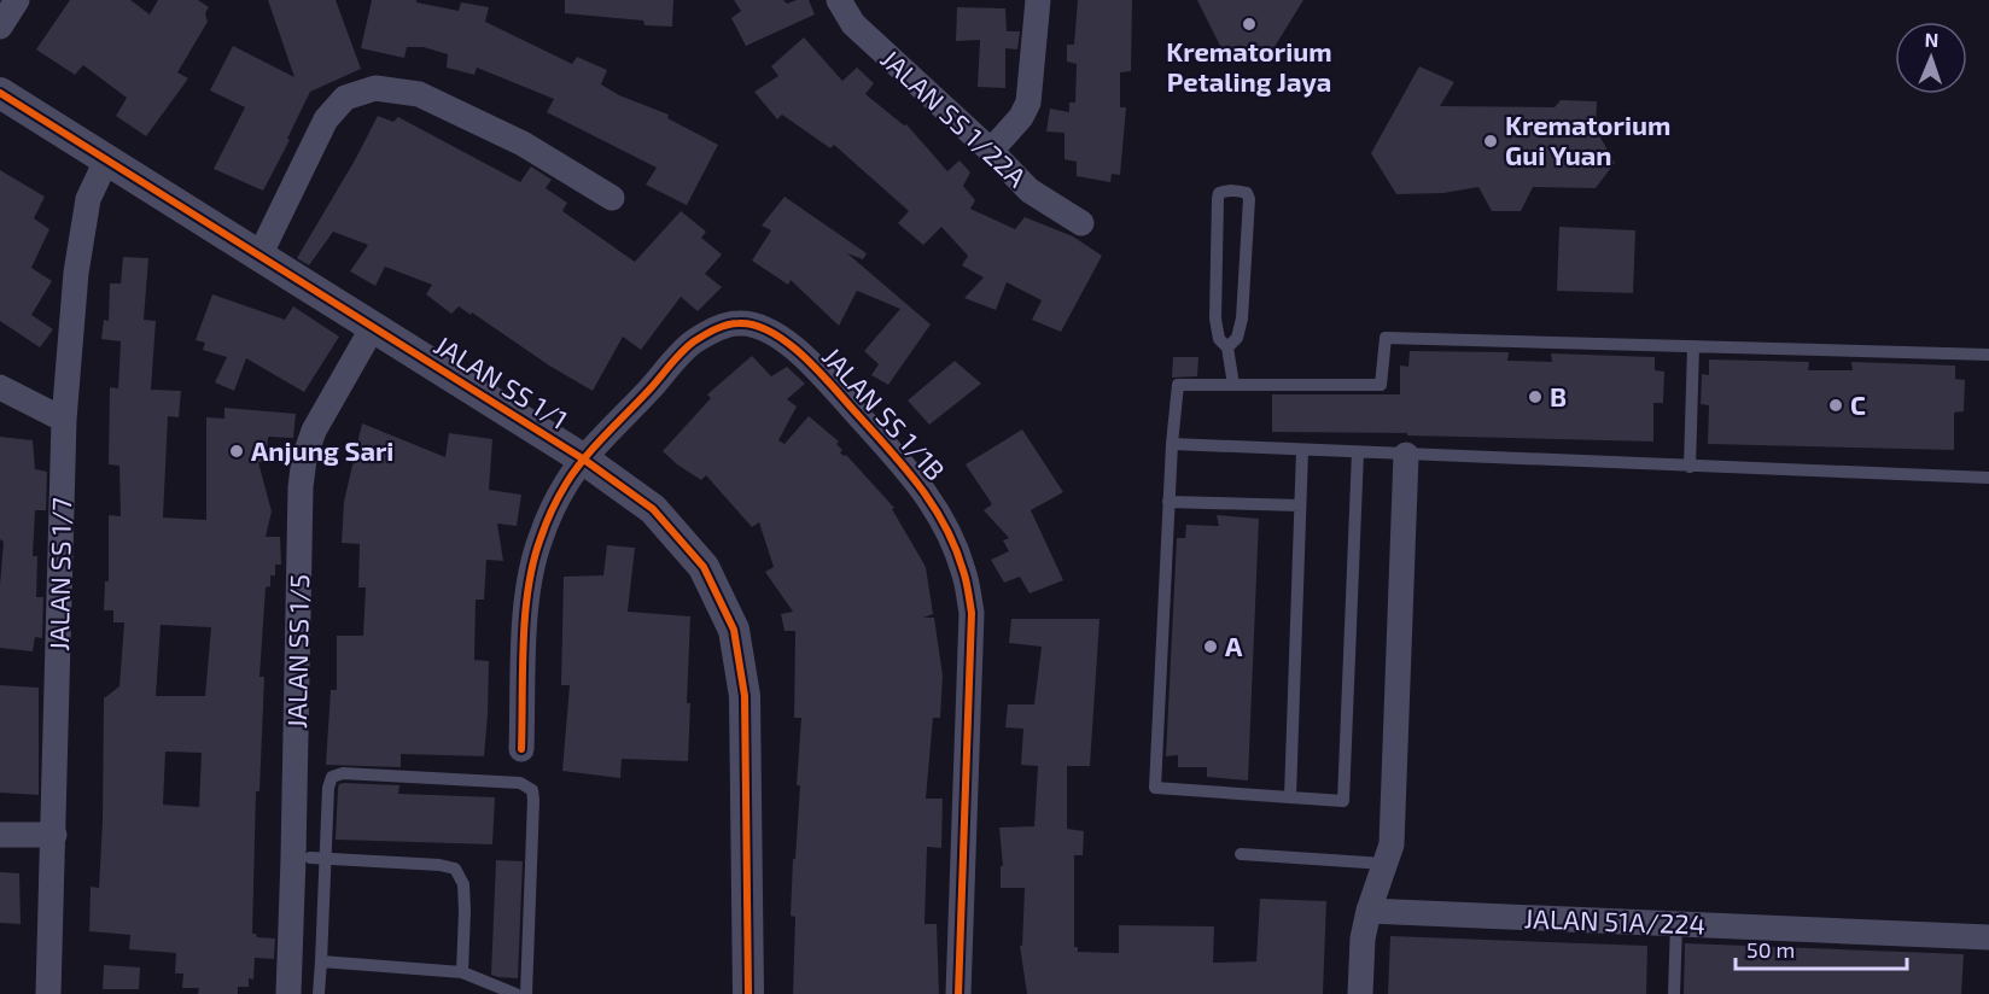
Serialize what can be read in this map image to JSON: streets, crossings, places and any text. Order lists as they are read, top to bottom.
{
  "streets": {
    "street": [
      "JALAN SS 1/22A",
      "JALAN SS 1/1",
      "JALAN SS 1/1B",
      "JALAN SS 1/7",
      "JALAN SS 1/5",
      "JALAN 51A/224"
    ]
  },
  "crossings": [
    ["JALAN SS 1/1", "JALAN SS 1/1B"],
    ["JALAN SS 1/1", "JALAN SS 1/7"],
    ["JALAN SS 1/1", "JALAN SS 1/5"]
  ],
  "places": [
    "Krematorium Petaling Jaya",
    "Krematorium Gui Yuan",
    "B",
    "C",
    "Anjung Sari",
    "A"
  ],
  "scale_bar": "50 m",
  "north": "top"
}
